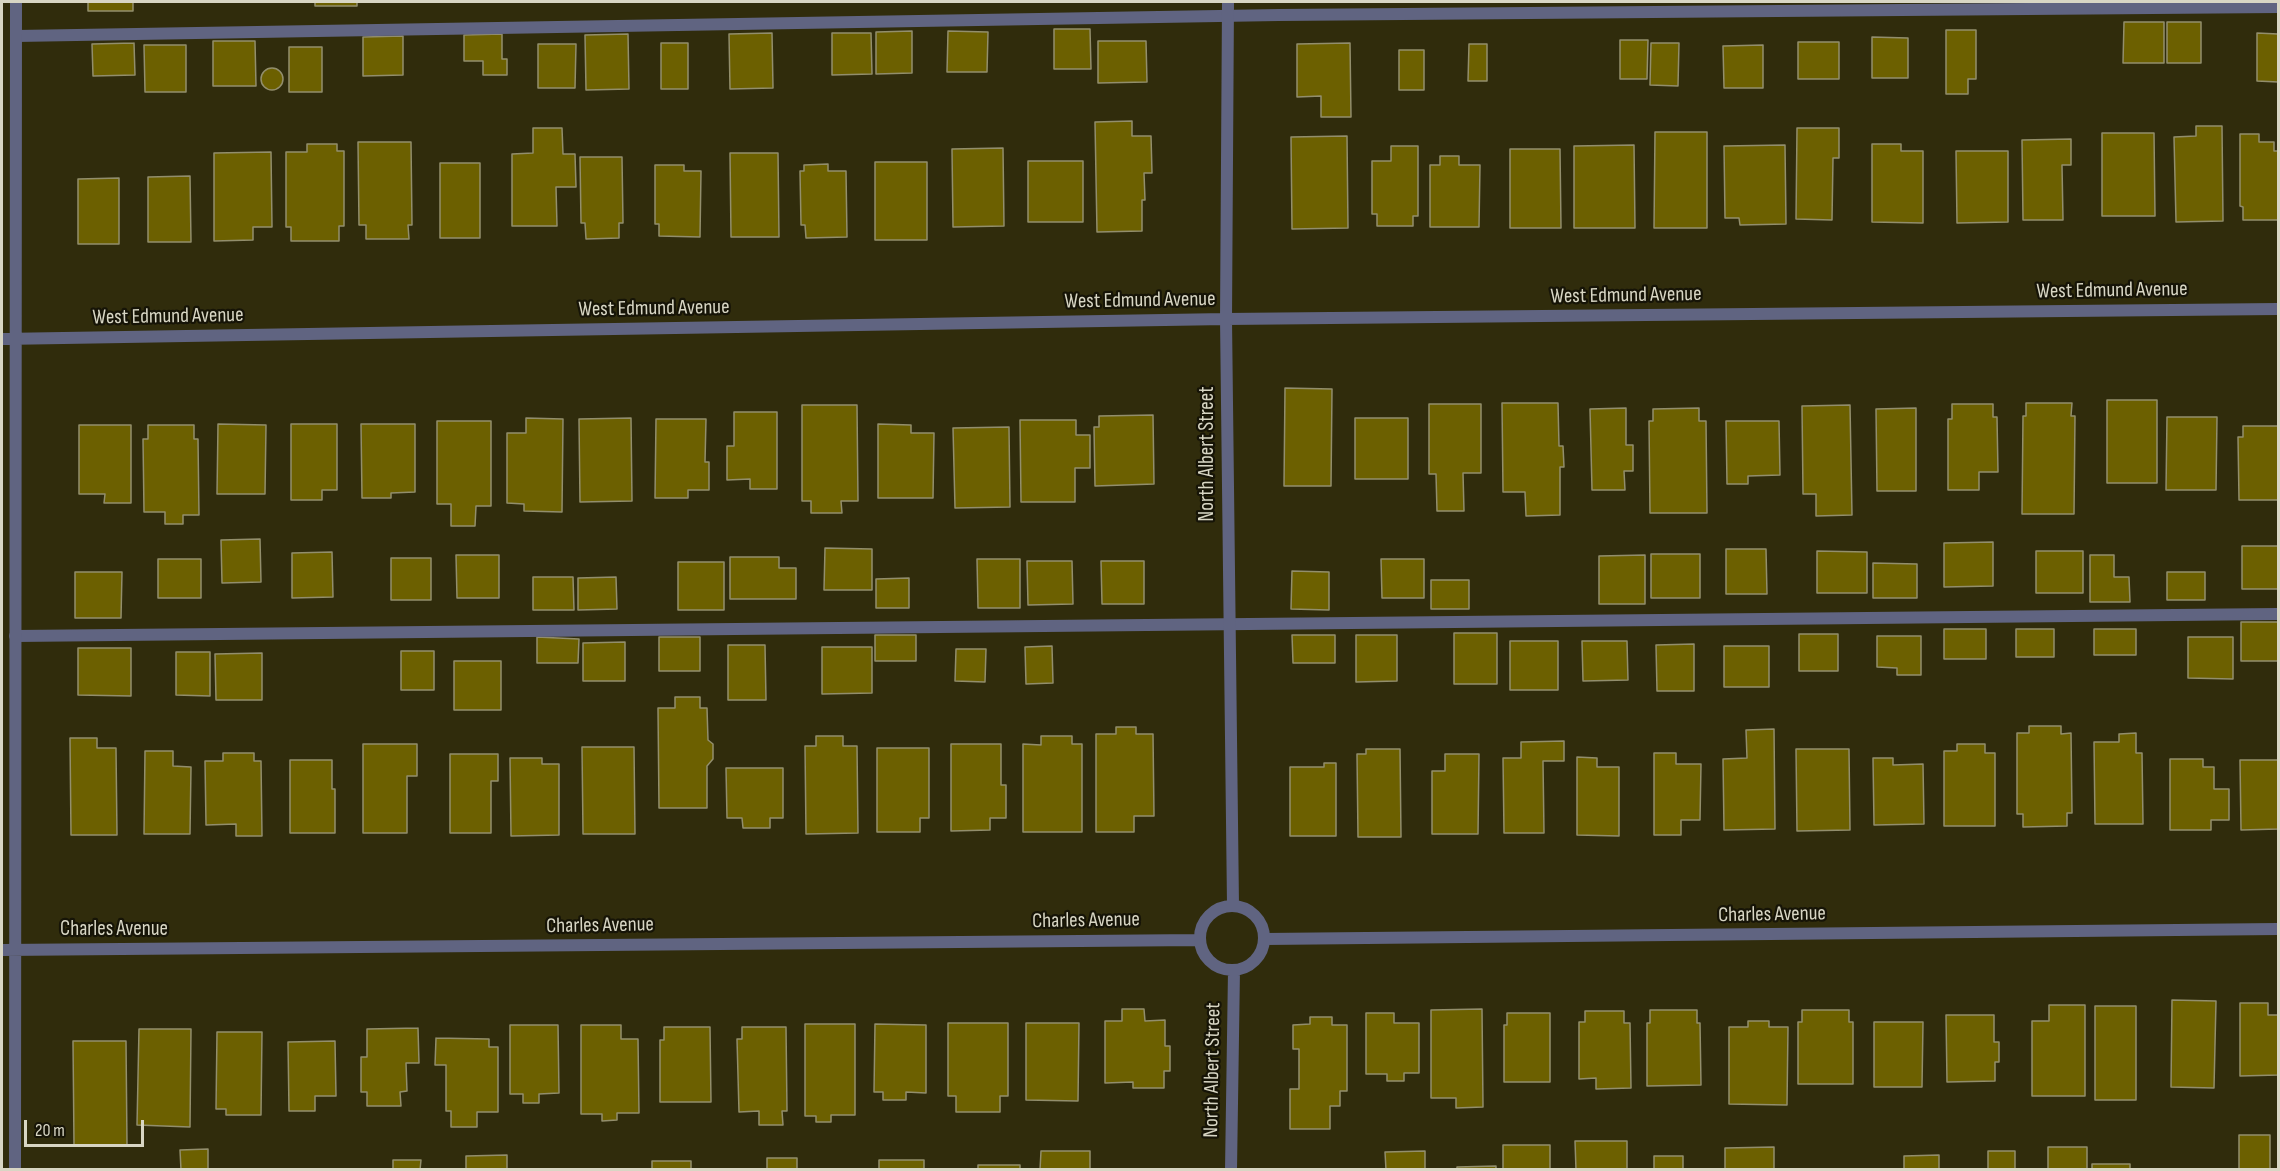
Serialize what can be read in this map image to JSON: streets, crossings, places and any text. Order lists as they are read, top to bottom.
{
  "streets": {
    "street": ["West Edmund Avenue", "North Albert Street", "Charles Avenue"]
  },
  "crossings": [
    ["West Edmund Avenue", "North Albert Street"],
    ["North Albert Street", "Charles Avenue"]
  ],
  "scale_bar": "20 m"
}
